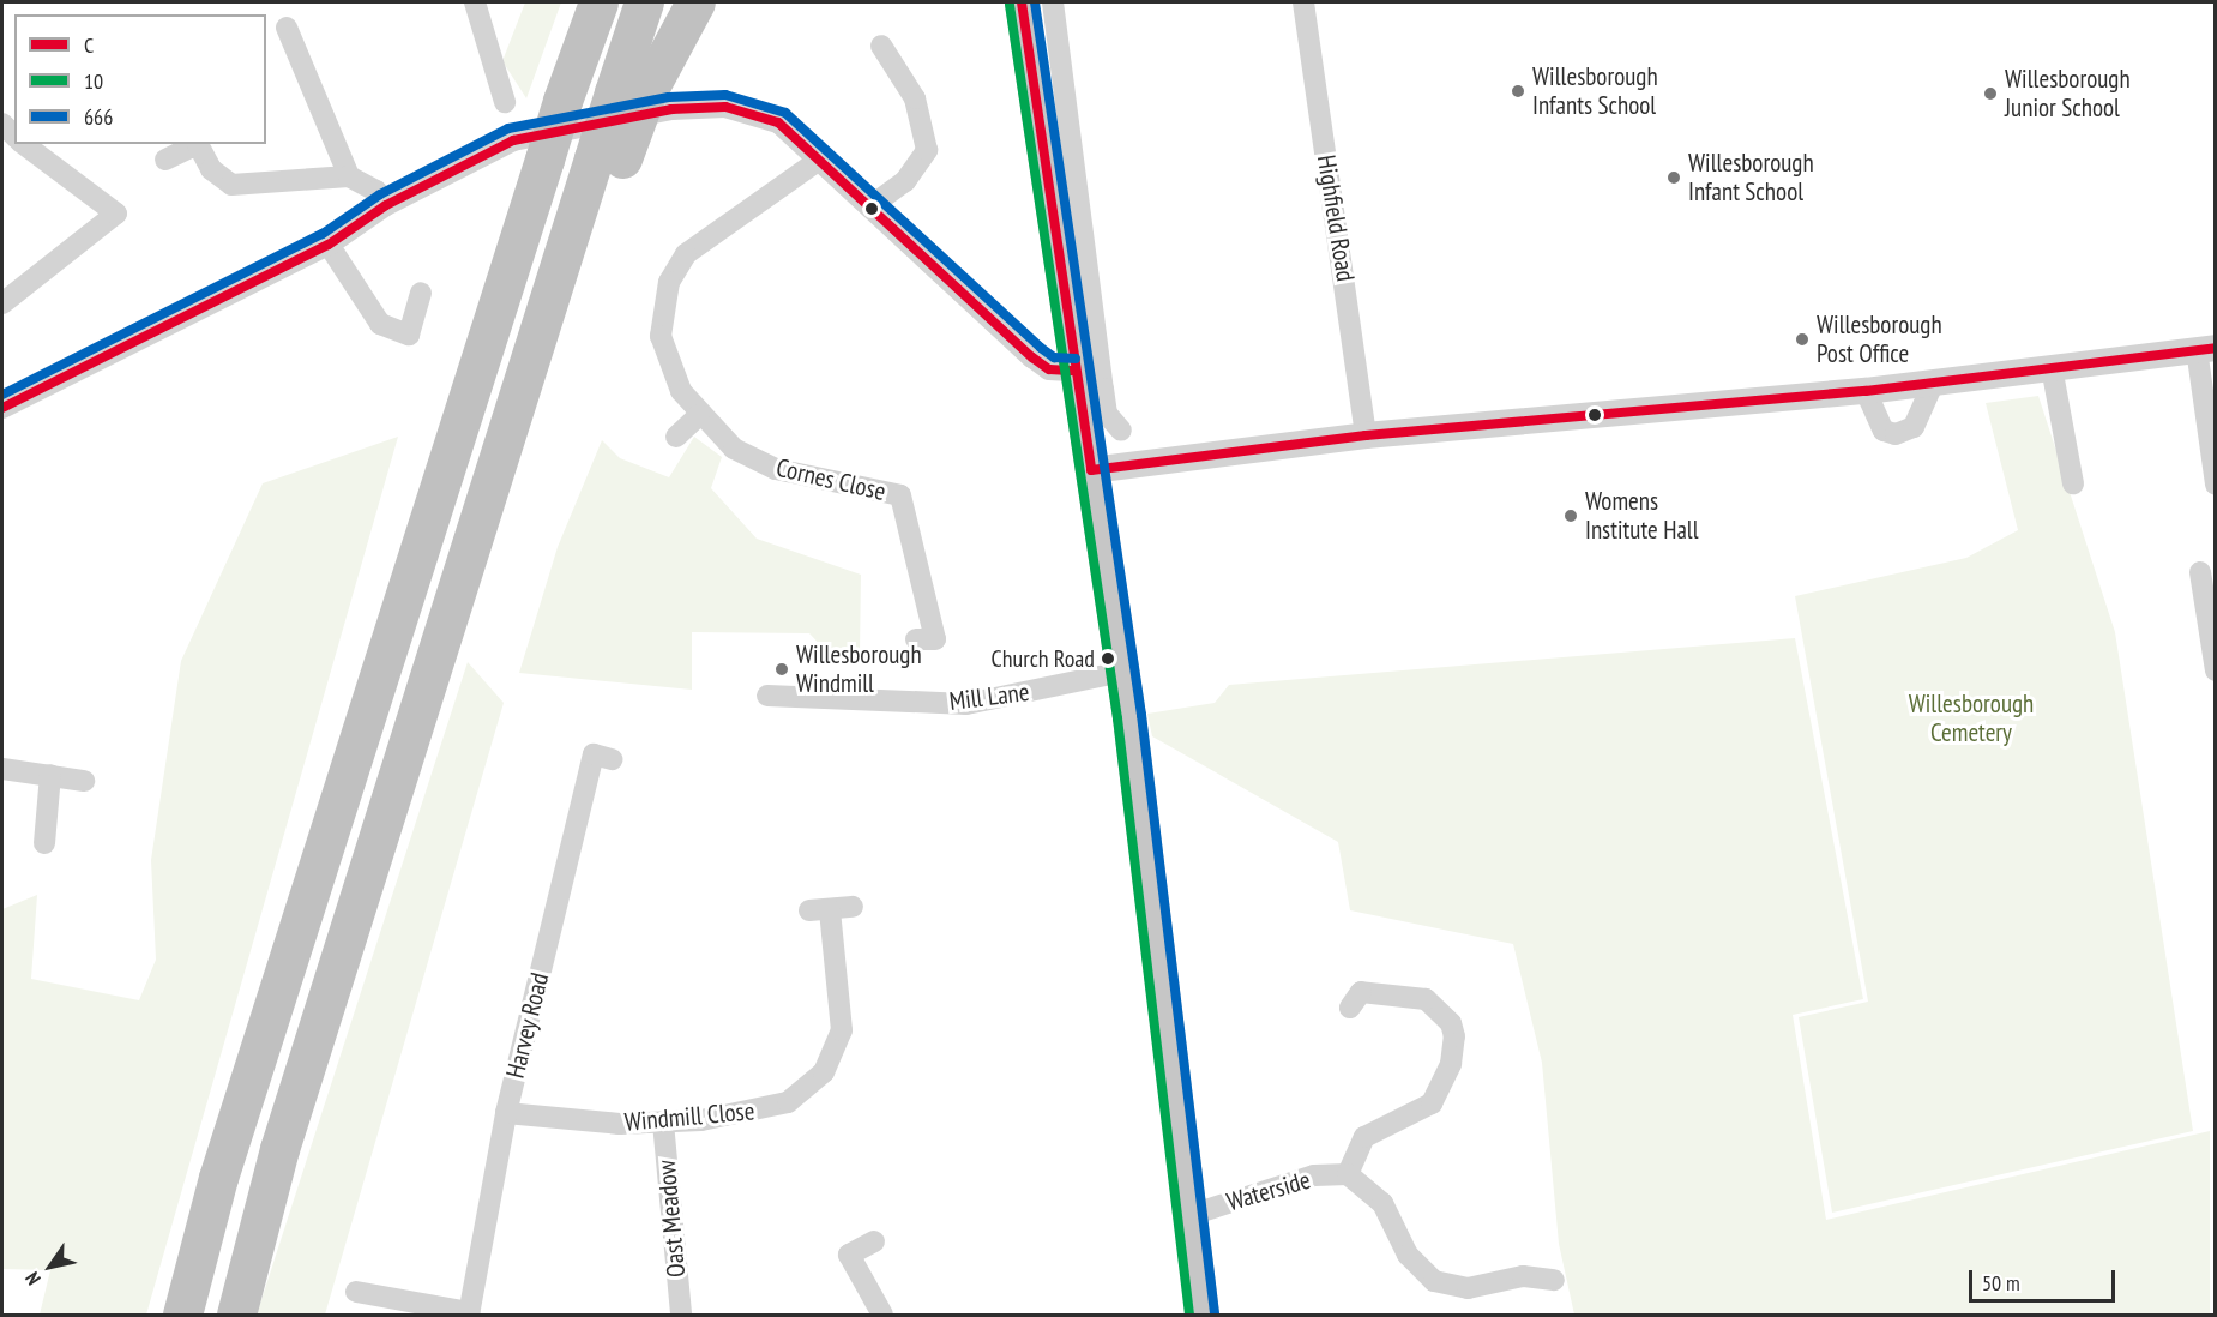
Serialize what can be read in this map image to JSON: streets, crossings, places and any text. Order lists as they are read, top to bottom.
{
  "streets": {
    "street": [
      "Highfield Road",
      "Cornes Close",
      "Mill Lane",
      "Harvey Road",
      "Windmill Close",
      "Waterside",
      "Oast Meadow"
    ]
  },
  "crossings": [
    ["Harvey Road", "Windmill Close"],
    ["Windmill Close", "Oast Meadow"]
  ],
  "parks": ["Willesborough Cemetery"],
  "places": [
    "Willesborough Infants School",
    "Willesborough Junior School",
    "Willesborough Infant School",
    "Willesborough Post Office",
    "Womens Institute Hall",
    "Church Road",
    "Willesborough Windmill"
  ],
  "lines": ["transit line C", "transit line 666", "transit line 10"],
  "legend": ["C", "10", "666"],
  "scale_bar": "50 m",
  "north": "bottom left"
}
